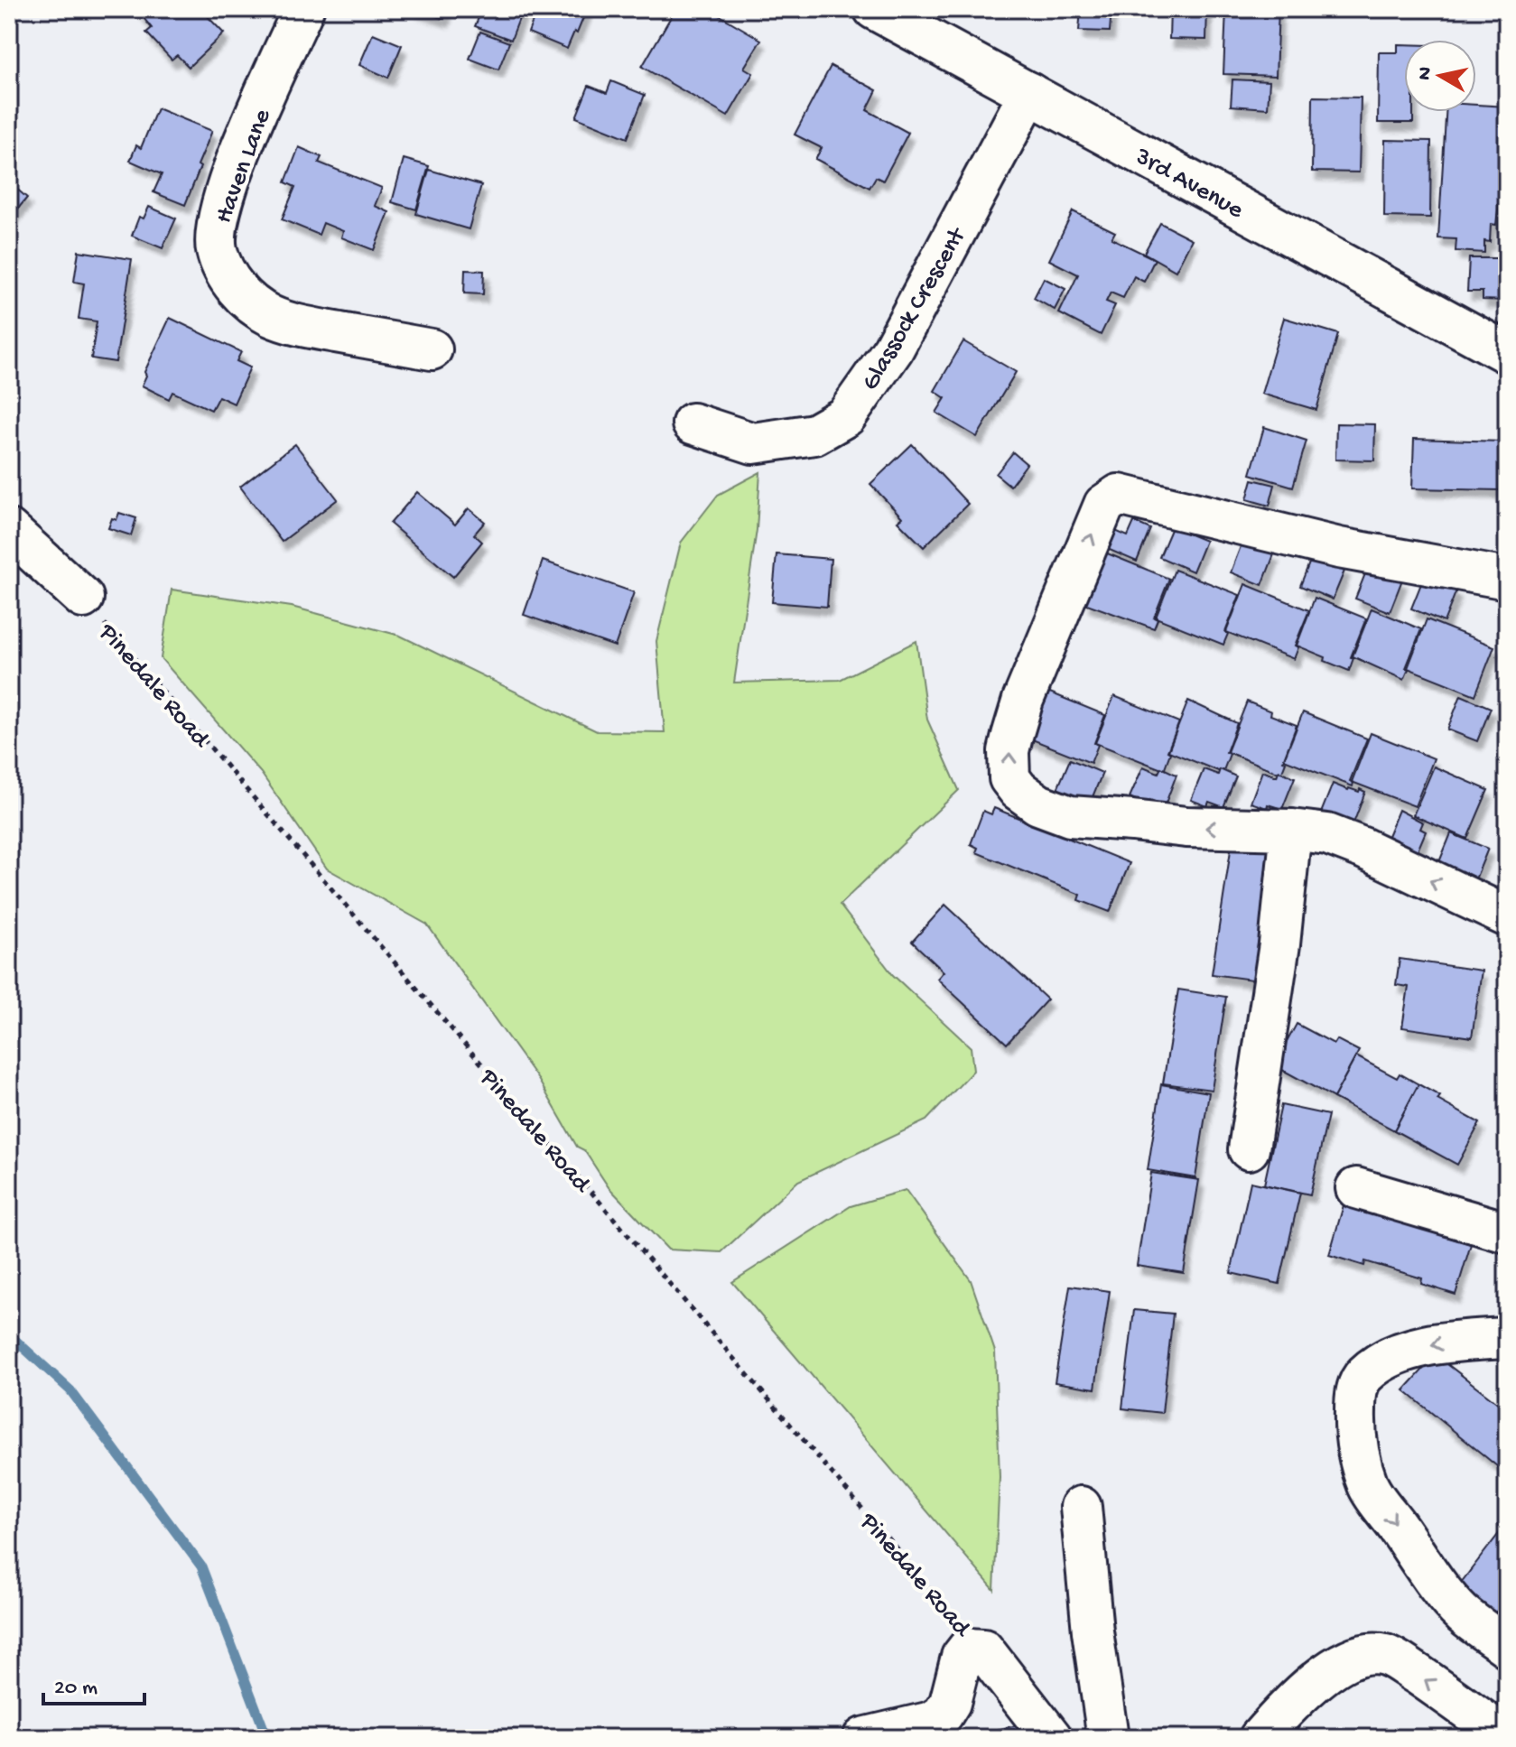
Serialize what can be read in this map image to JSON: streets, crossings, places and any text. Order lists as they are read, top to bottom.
{
  "streets": {
    "street": [
      "Haven Lane",
      "3rd Avenue",
      "Glassock Crescent",
      "Pinedale Road"
    ]
  },
  "crossings": [
    ["3rd Avenue", "Glassock Crescent"]
  ],
  "scale_bar": "20 m",
  "north": "left"
}
